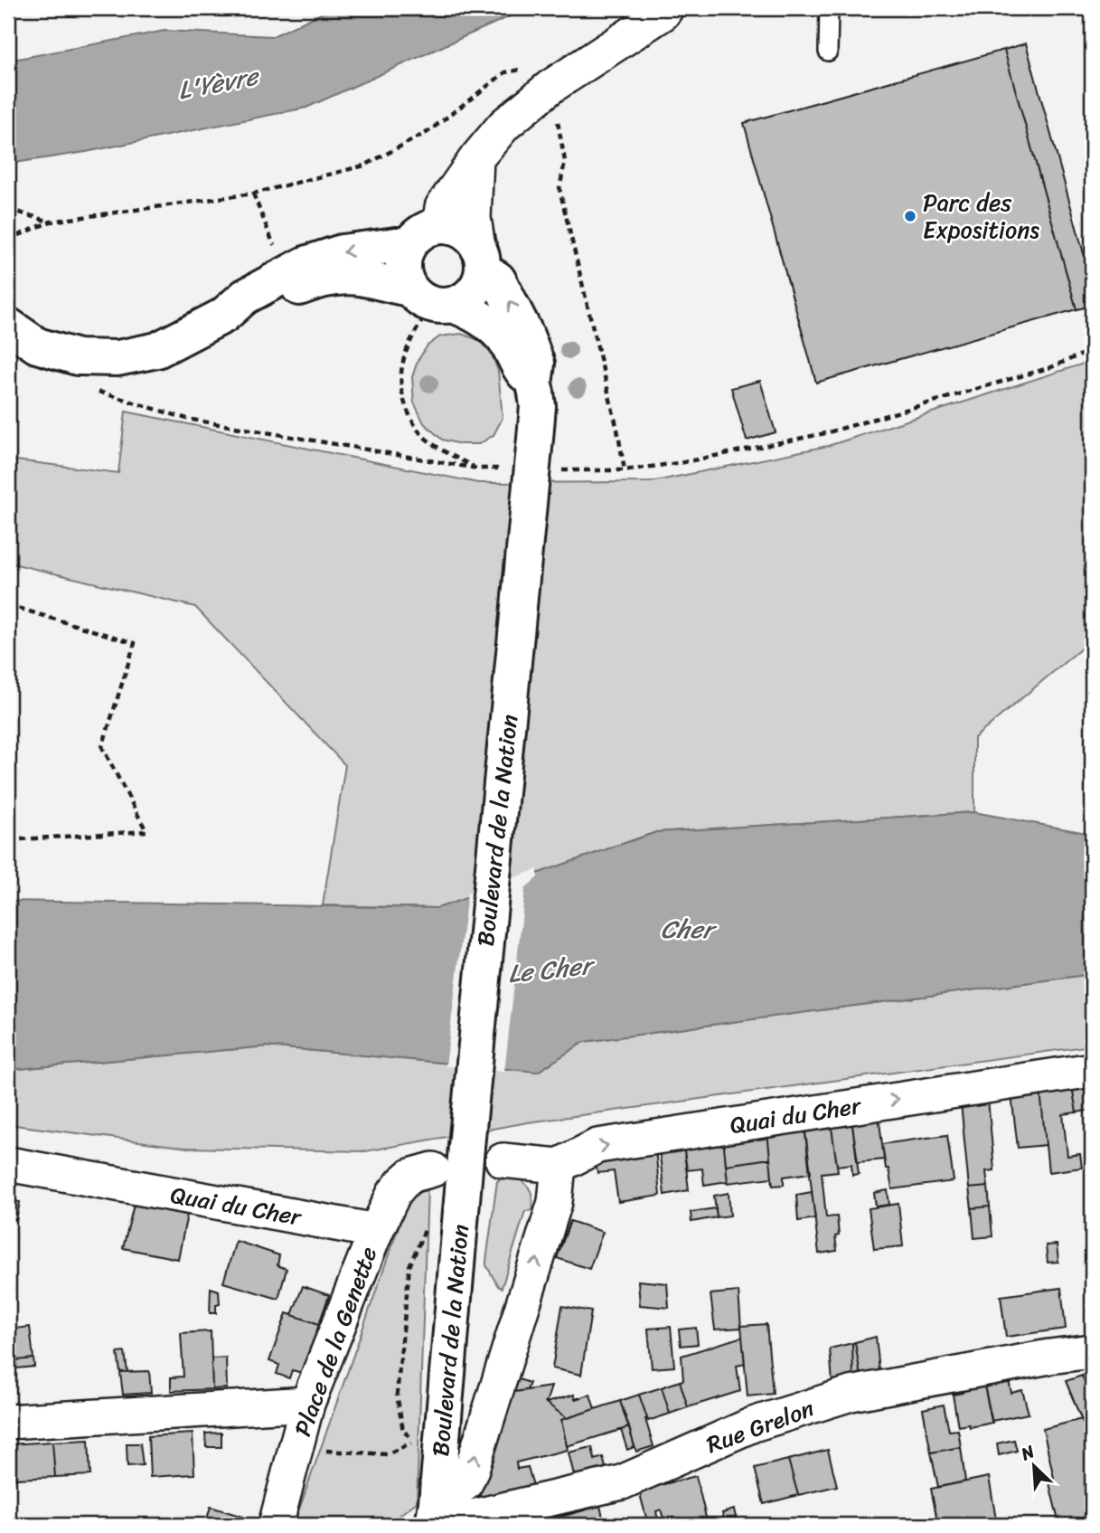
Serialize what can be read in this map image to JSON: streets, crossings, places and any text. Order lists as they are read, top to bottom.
{
  "streets": {
    "main road": ["Boulevard de la Nation"],
    "street": ["Quai du Cher", "Place de la Genette", "Rue Grelon"]
  },
  "crossings": [
    ["Boulevard de la Nation", "Quai du Cher"],
    ["Boulevard de la Nation", "Rue Grelon"],
    ["Quai du Cher", "Place de la Genette"]
  ],
  "one_way": ["Quai du Cher"],
  "water": ["L'Yèvre", "Cher", "Le Cher"],
  "places": ["Parc des Expositions"],
  "north": "top left"
}
